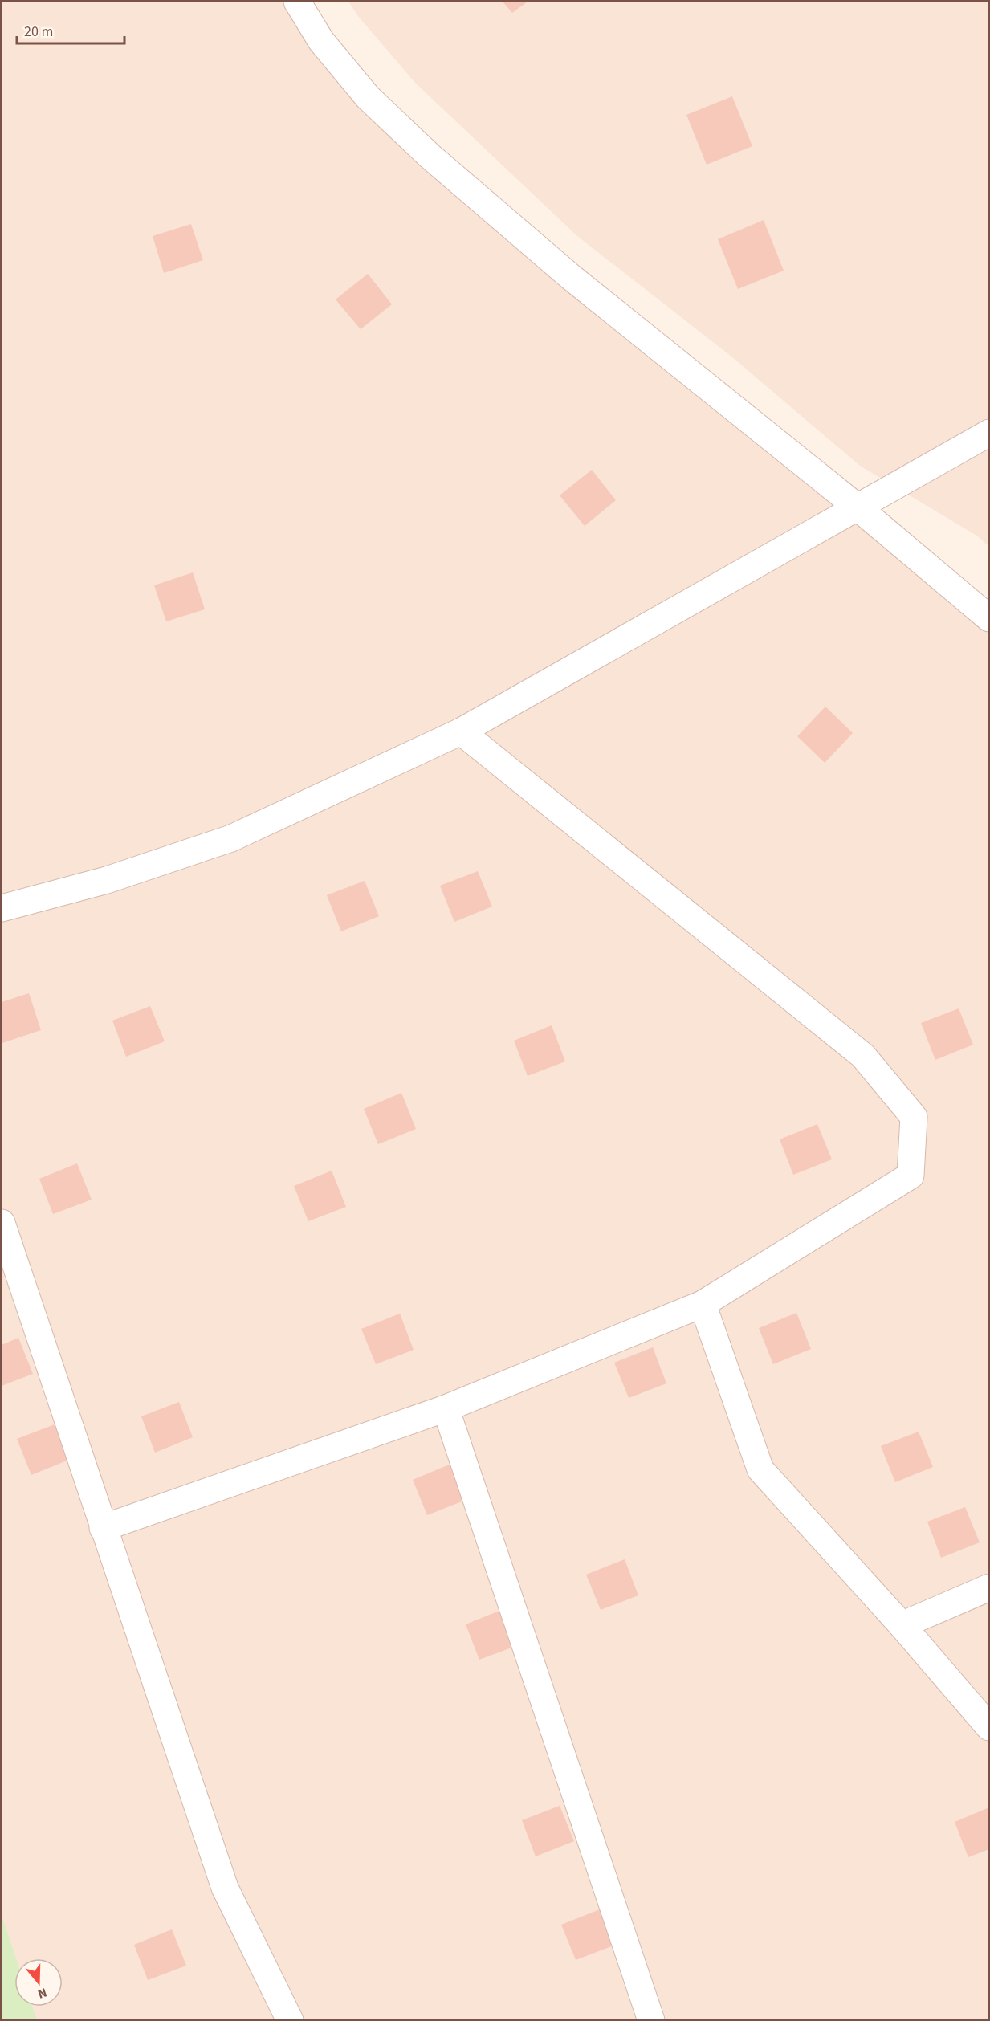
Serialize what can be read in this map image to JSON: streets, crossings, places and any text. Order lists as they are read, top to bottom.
{
  "scale_bar": "20 m",
  "north": "bottom"
}
